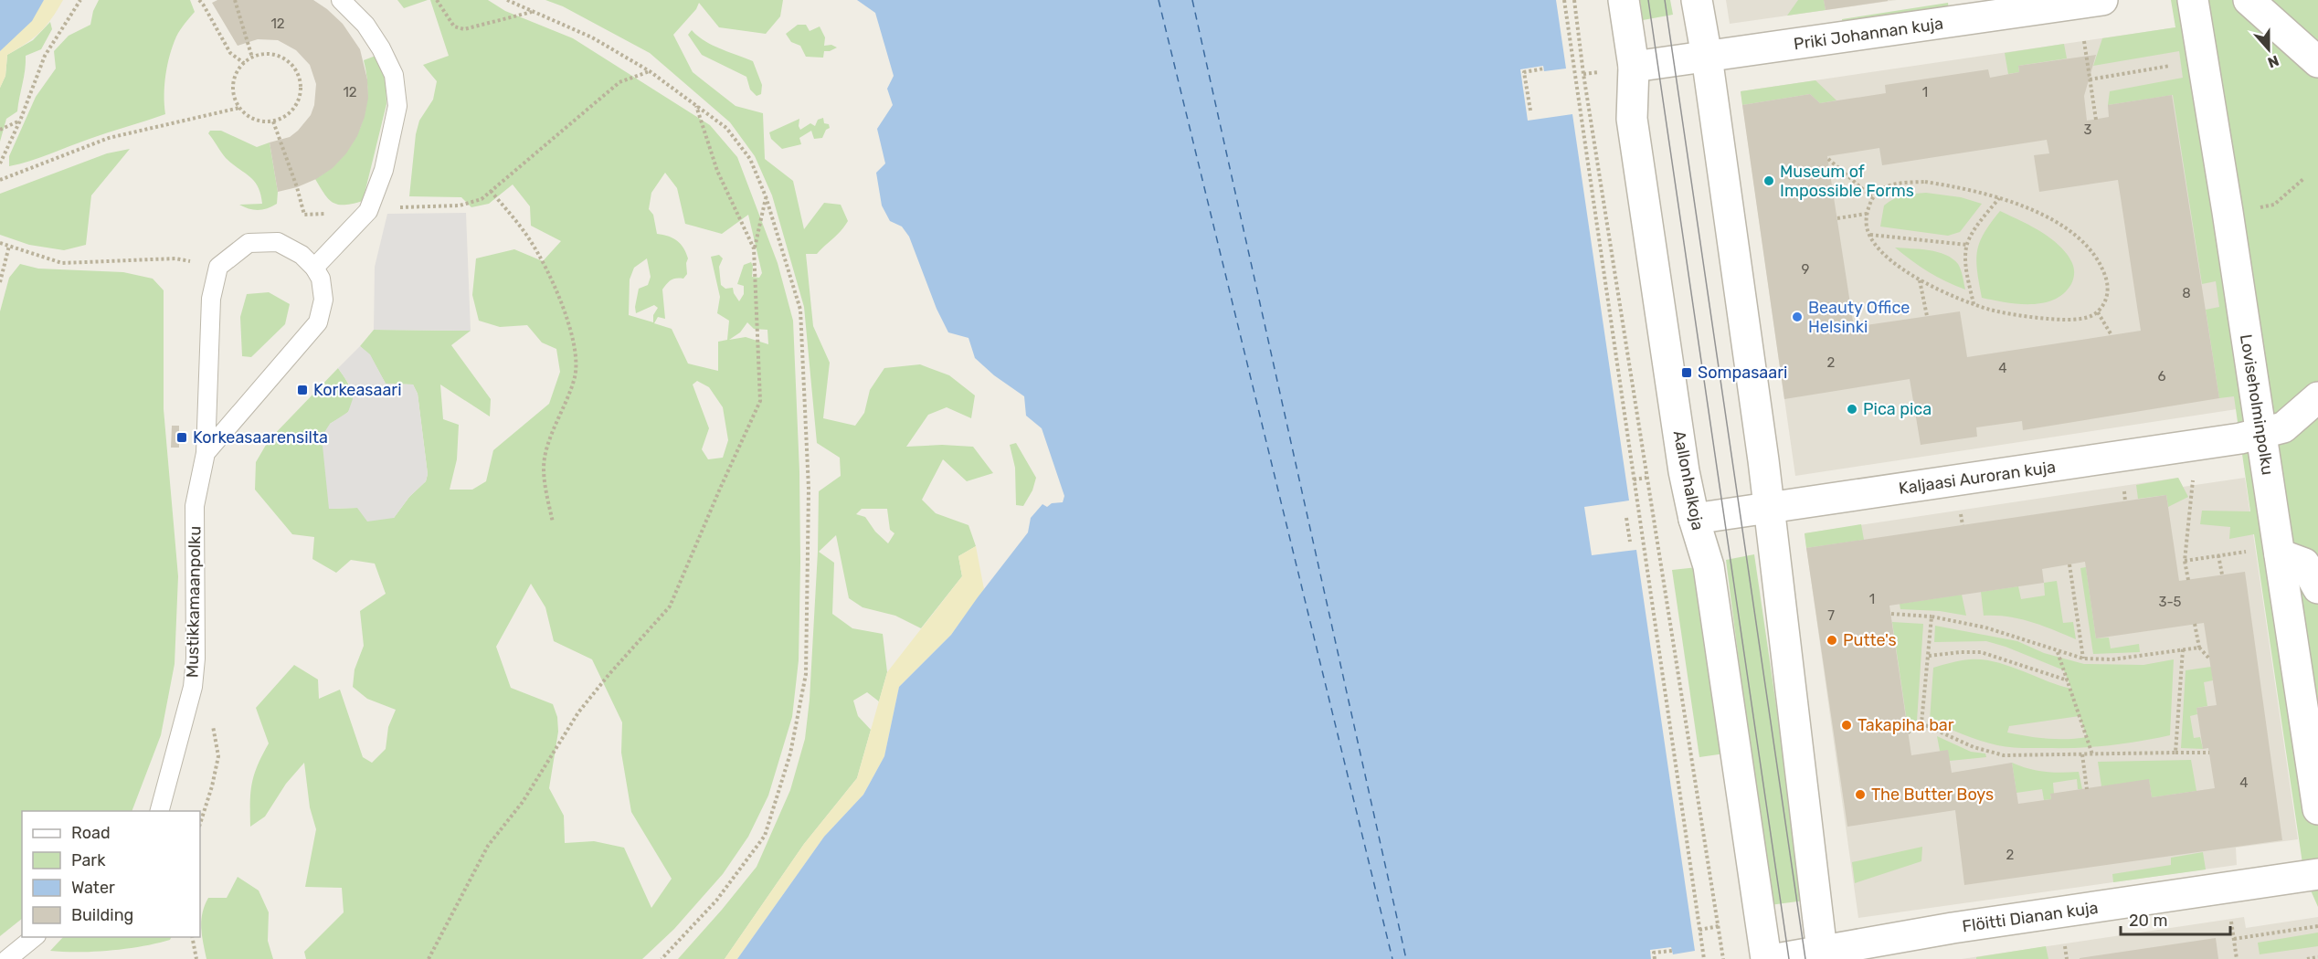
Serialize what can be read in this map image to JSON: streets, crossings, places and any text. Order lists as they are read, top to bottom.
{
  "streets": {
    "street": [
      "Priki Johannan kuja",
      "Loviseholminpolku",
      "Kaljaasi Auroran kuja",
      "Aallonhalkoja",
      "Flöitti Dianan kuja"
    ],
    "lane": ["Mustikkamaanpolku"]
  },
  "crossings": [
    ["Priki Johannan kuja", "Aallonhalkoja"],
    ["Loviseholminpolku", "Kaljaasi Auroran kuja"],
    ["Kaljaasi Auroran kuja", "Aallonhalkoja"]
  ],
  "places": {
    "other": [
      "Museum of Impossible Forms",
      "Beauty Office Helsinki",
      "Pica pica",
      "Putte's",
      "Takapiha bar",
      "The Butter Boys"
    ],
    "transit": ["Sompasaari", "Korkeasaari", "Korkeasaarensilta"]
  },
  "house_numbers": [
    "12",
    "12",
    "1",
    "3",
    "9",
    "8",
    "2",
    "4",
    "6",
    "1",
    "3-5",
    "7",
    "4",
    "2"
  ],
  "legend": [
    "Road",
    "Park",
    "Water",
    "Building"
  ],
  "scale_bar": "20 m",
  "north": "bottom"
}
